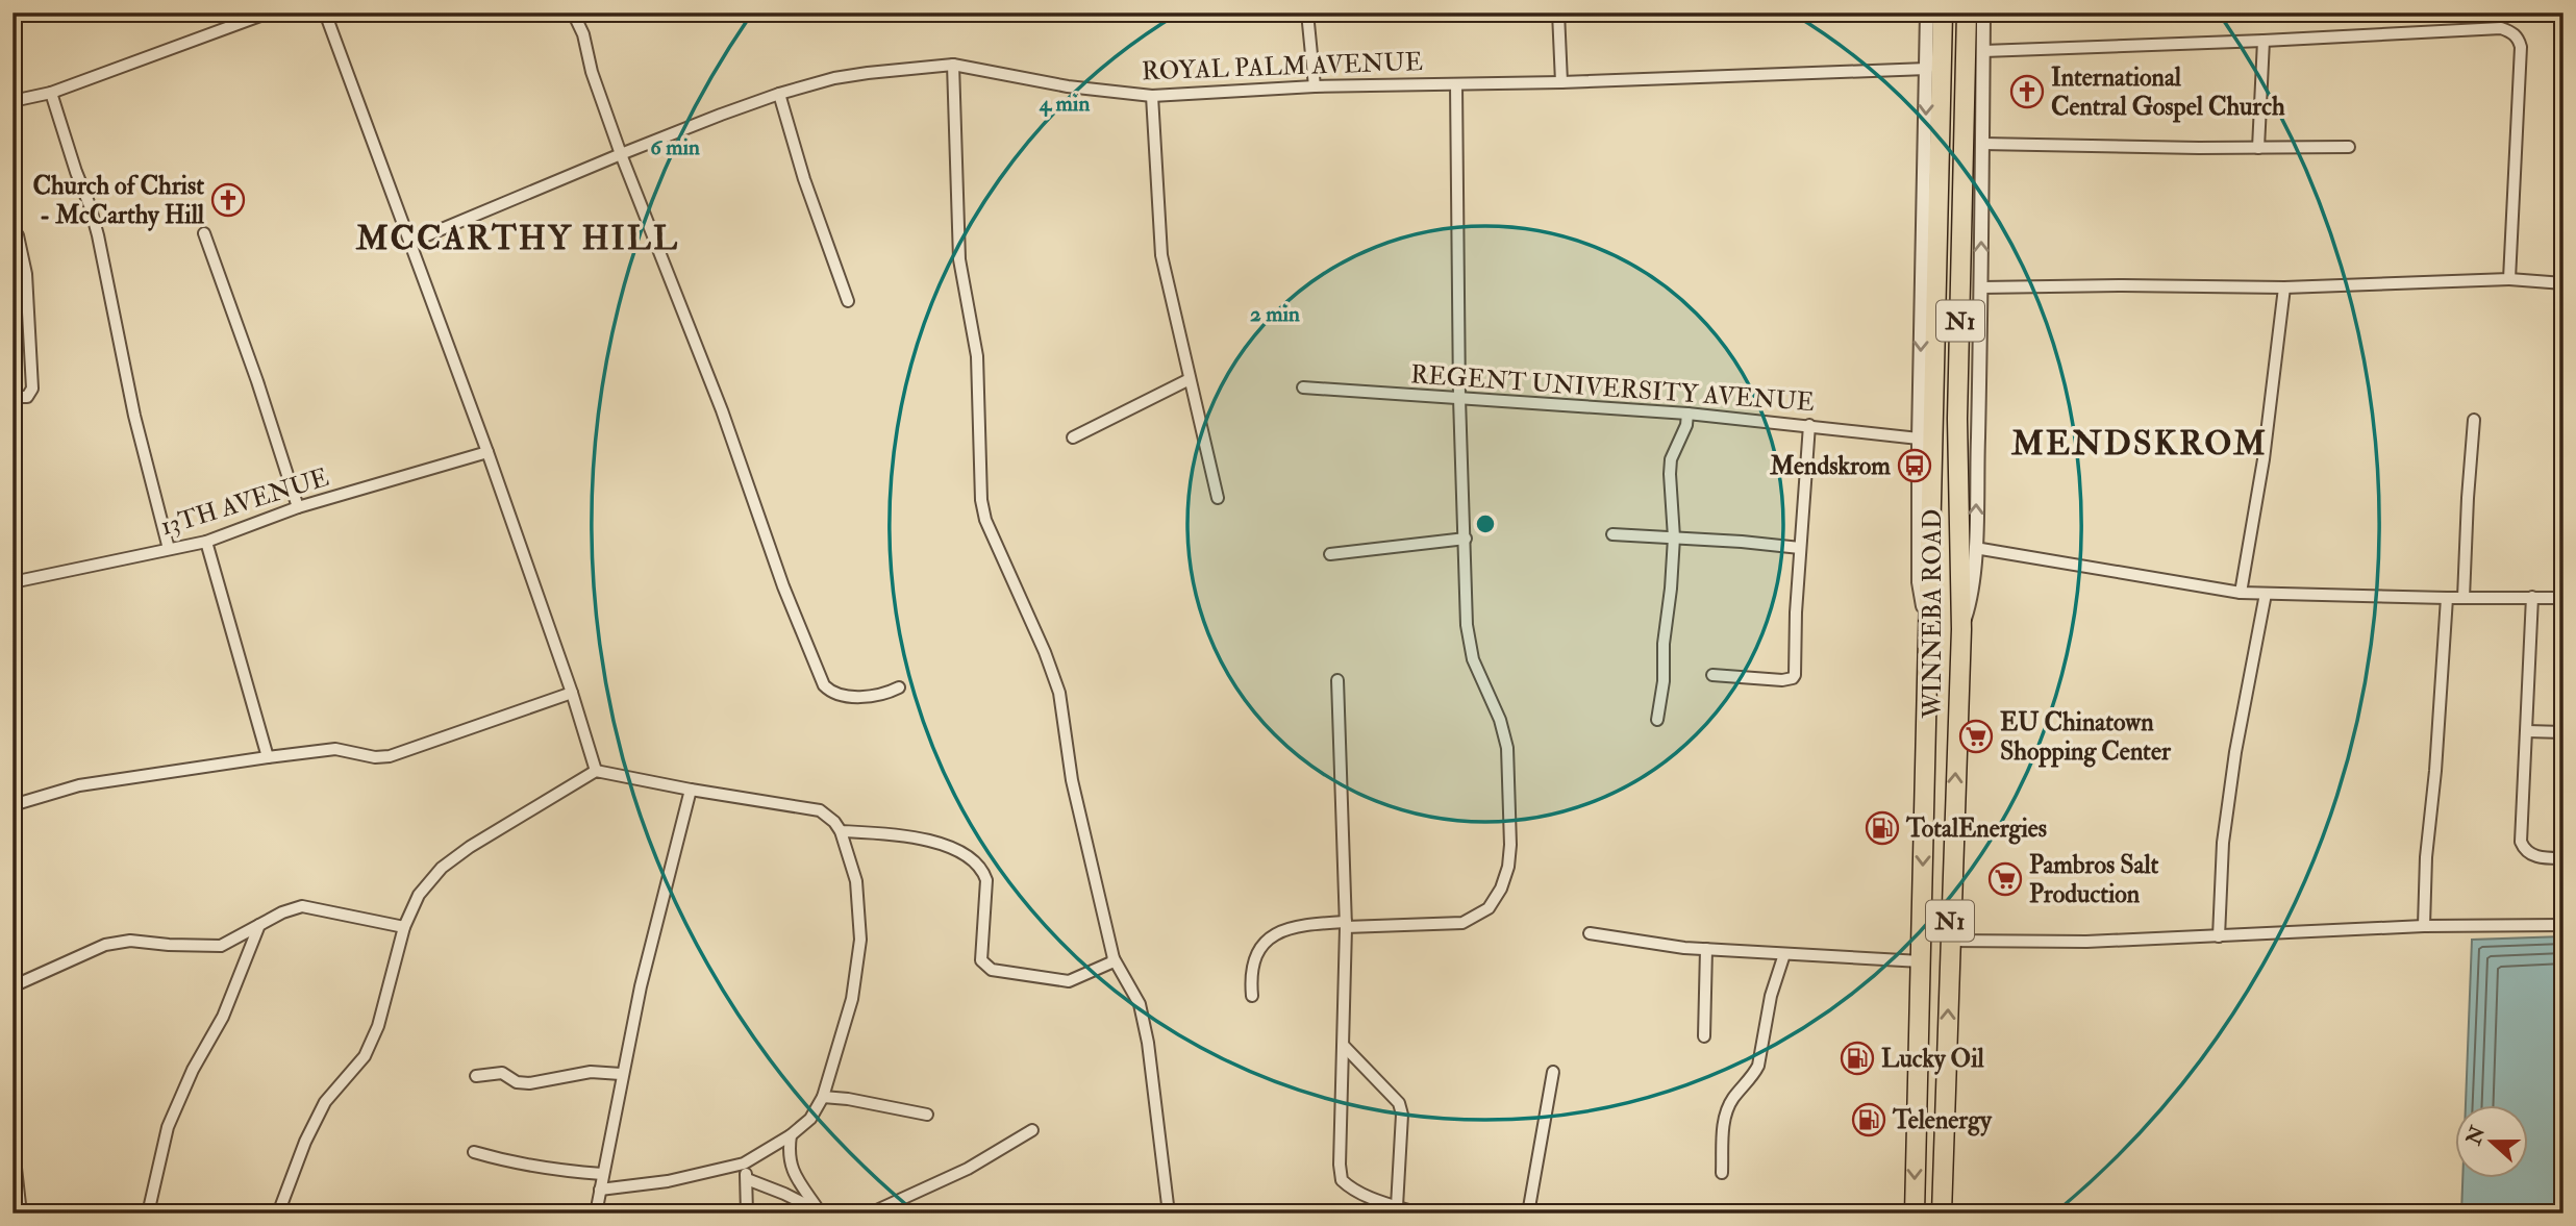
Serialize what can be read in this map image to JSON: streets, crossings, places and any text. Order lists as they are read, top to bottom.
{
  "streets": {
    "highway": ["N1", "WINNEBA ROAD"],
    "street": ["ROYAL PALM AVENUE", "REGENT UNIVERSITY AVENUE", "13TH AVENUE"]
  },
  "districts": ["MCCARTHY HILL", "MENDSKROM"],
  "places": {
    "church": ["International Central Gospel Church", "Church of Christ - McCarthy Hill"],
    "bus stop": ["Mendskrom"],
    "supermarket": ["EU Chinatown Shopping Center", "Pambros Salt Production"],
    "fuel station": ["TotalEnergies", "Lucky Oil", "Telenergy"]
  },
  "north": "left",
  "rings": ["4 min", "6 min", "2 min"]
}
